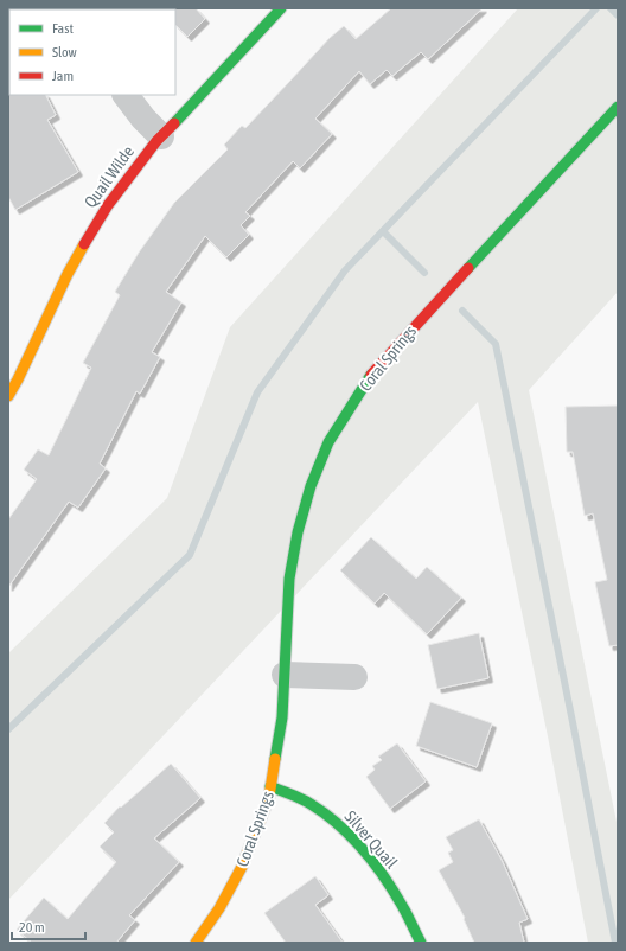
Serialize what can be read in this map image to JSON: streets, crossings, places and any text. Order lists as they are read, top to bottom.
{
  "streets": {
    "street": ["Quail Wilde", "Coral Springs", "Silver Quail"]
  },
  "crossings": [
    ["Coral Springs", "Silver Quail"]
  ],
  "legend": ["Fast", "Slow", "Jam"],
  "scale_bar": "20 m"
}
